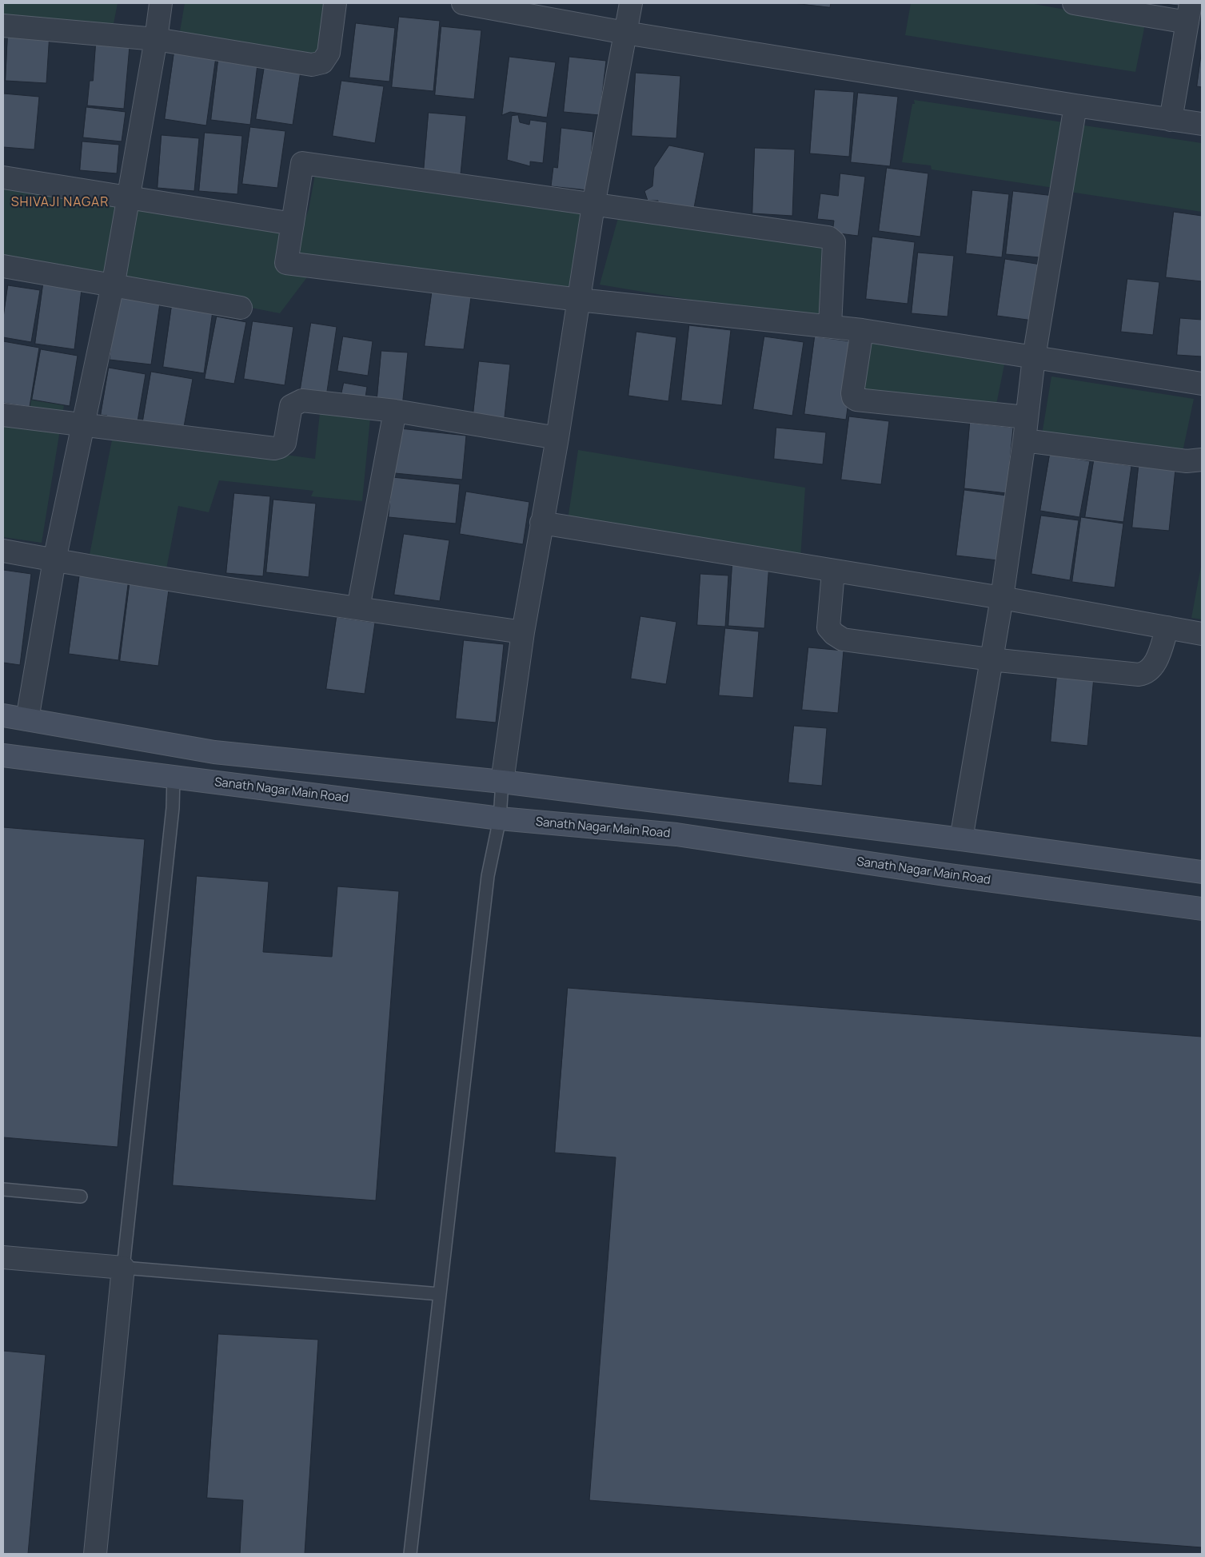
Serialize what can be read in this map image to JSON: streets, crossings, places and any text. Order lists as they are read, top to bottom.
{
  "streets": {
    "street": ["Sanath Nagar Main Road"]
  },
  "districts": ["SHIVAJI NAGAR"]
}
